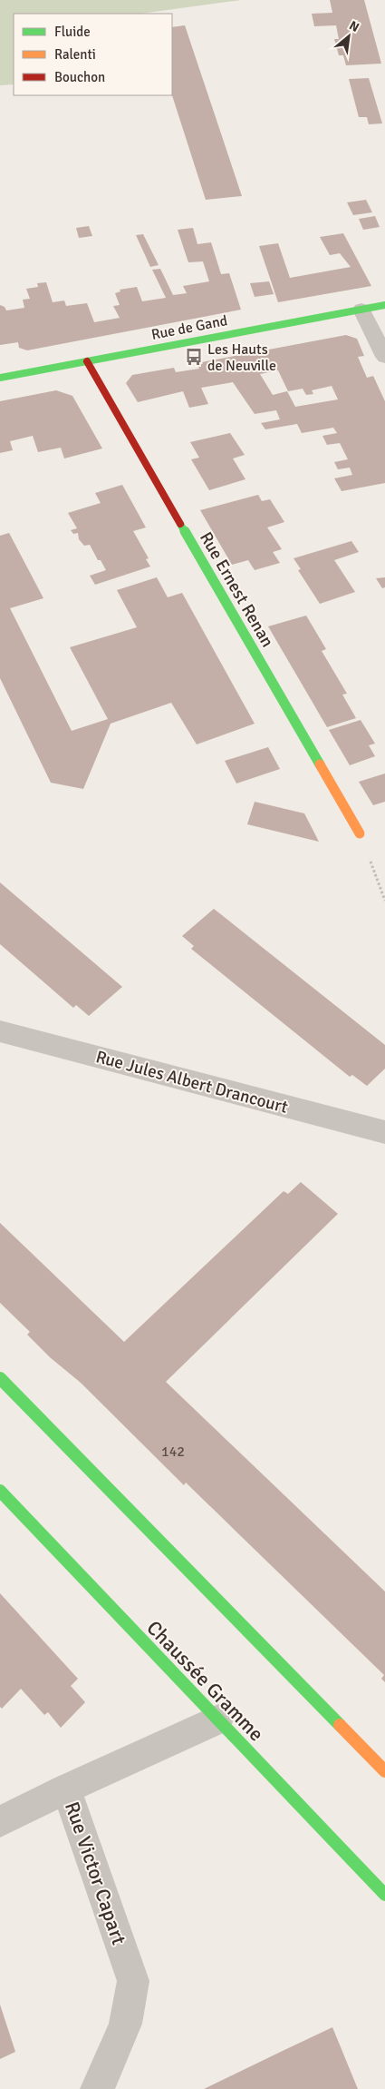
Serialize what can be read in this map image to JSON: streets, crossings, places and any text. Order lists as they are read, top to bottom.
{
  "streets": {
    "main road": ["Rue de Gand", "Rue Ernest Renan", "Chaussée Gramme"],
    "street": ["Rue Jules Albert Drancourt", "Rue Victor Capart"]
  },
  "crossings": [
    ["Rue de Gand", "Rue Ernest Renan"],
    ["Chaussée Gramme", "Rue Victor Capart"]
  ],
  "places": {
    "bus stop": ["Les Hauts de Neuville"]
  },
  "house_numbers": ["142"],
  "legend": ["Fluide", "Ralenti", "Bouchon"],
  "north": "top right"
}
